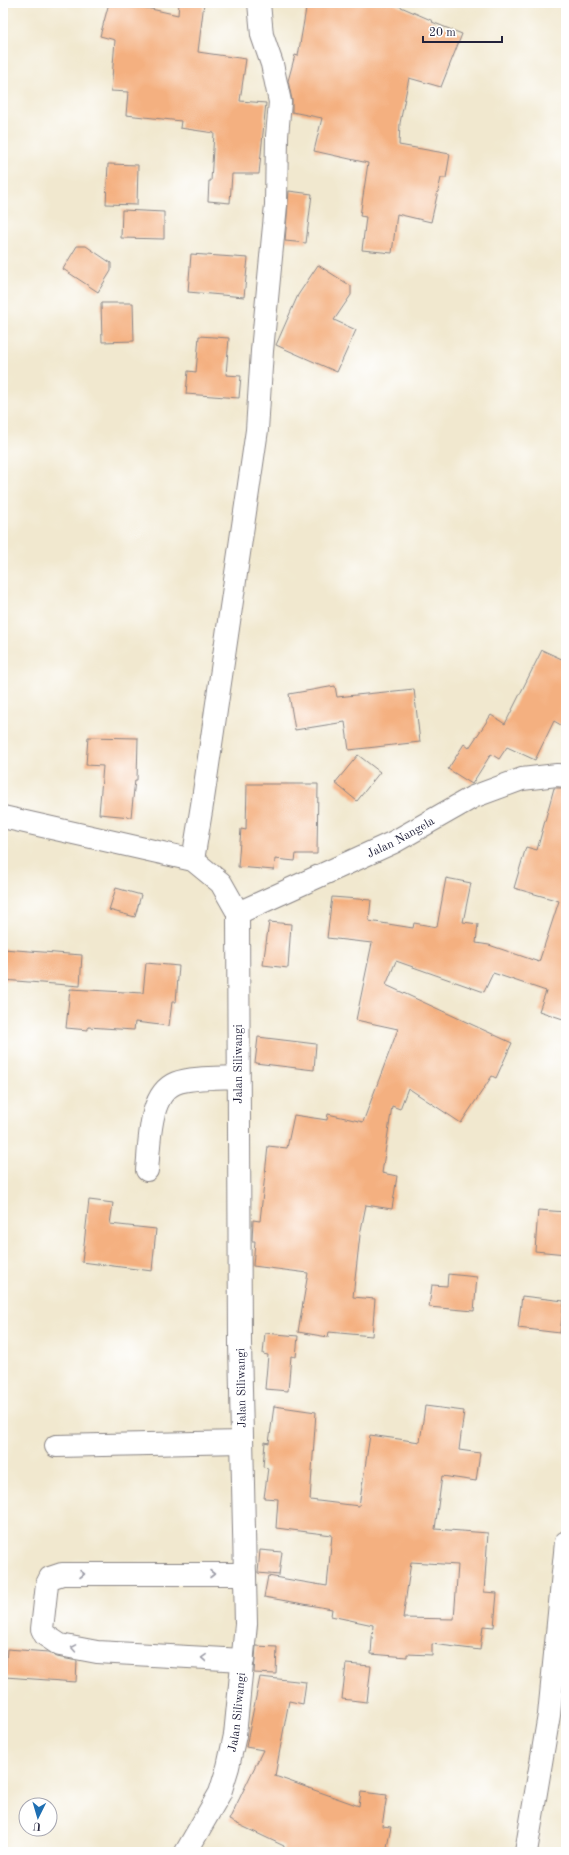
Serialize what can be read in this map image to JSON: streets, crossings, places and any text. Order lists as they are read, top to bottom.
{
  "streets": {
    "street": ["Jalan Nangela", "Jalan Siliwangi"]
  },
  "crossings": [
    ["Jalan Nangela", "Jalan Siliwangi"]
  ],
  "scale_bar": "20 m",
  "north": "bottom"
}
